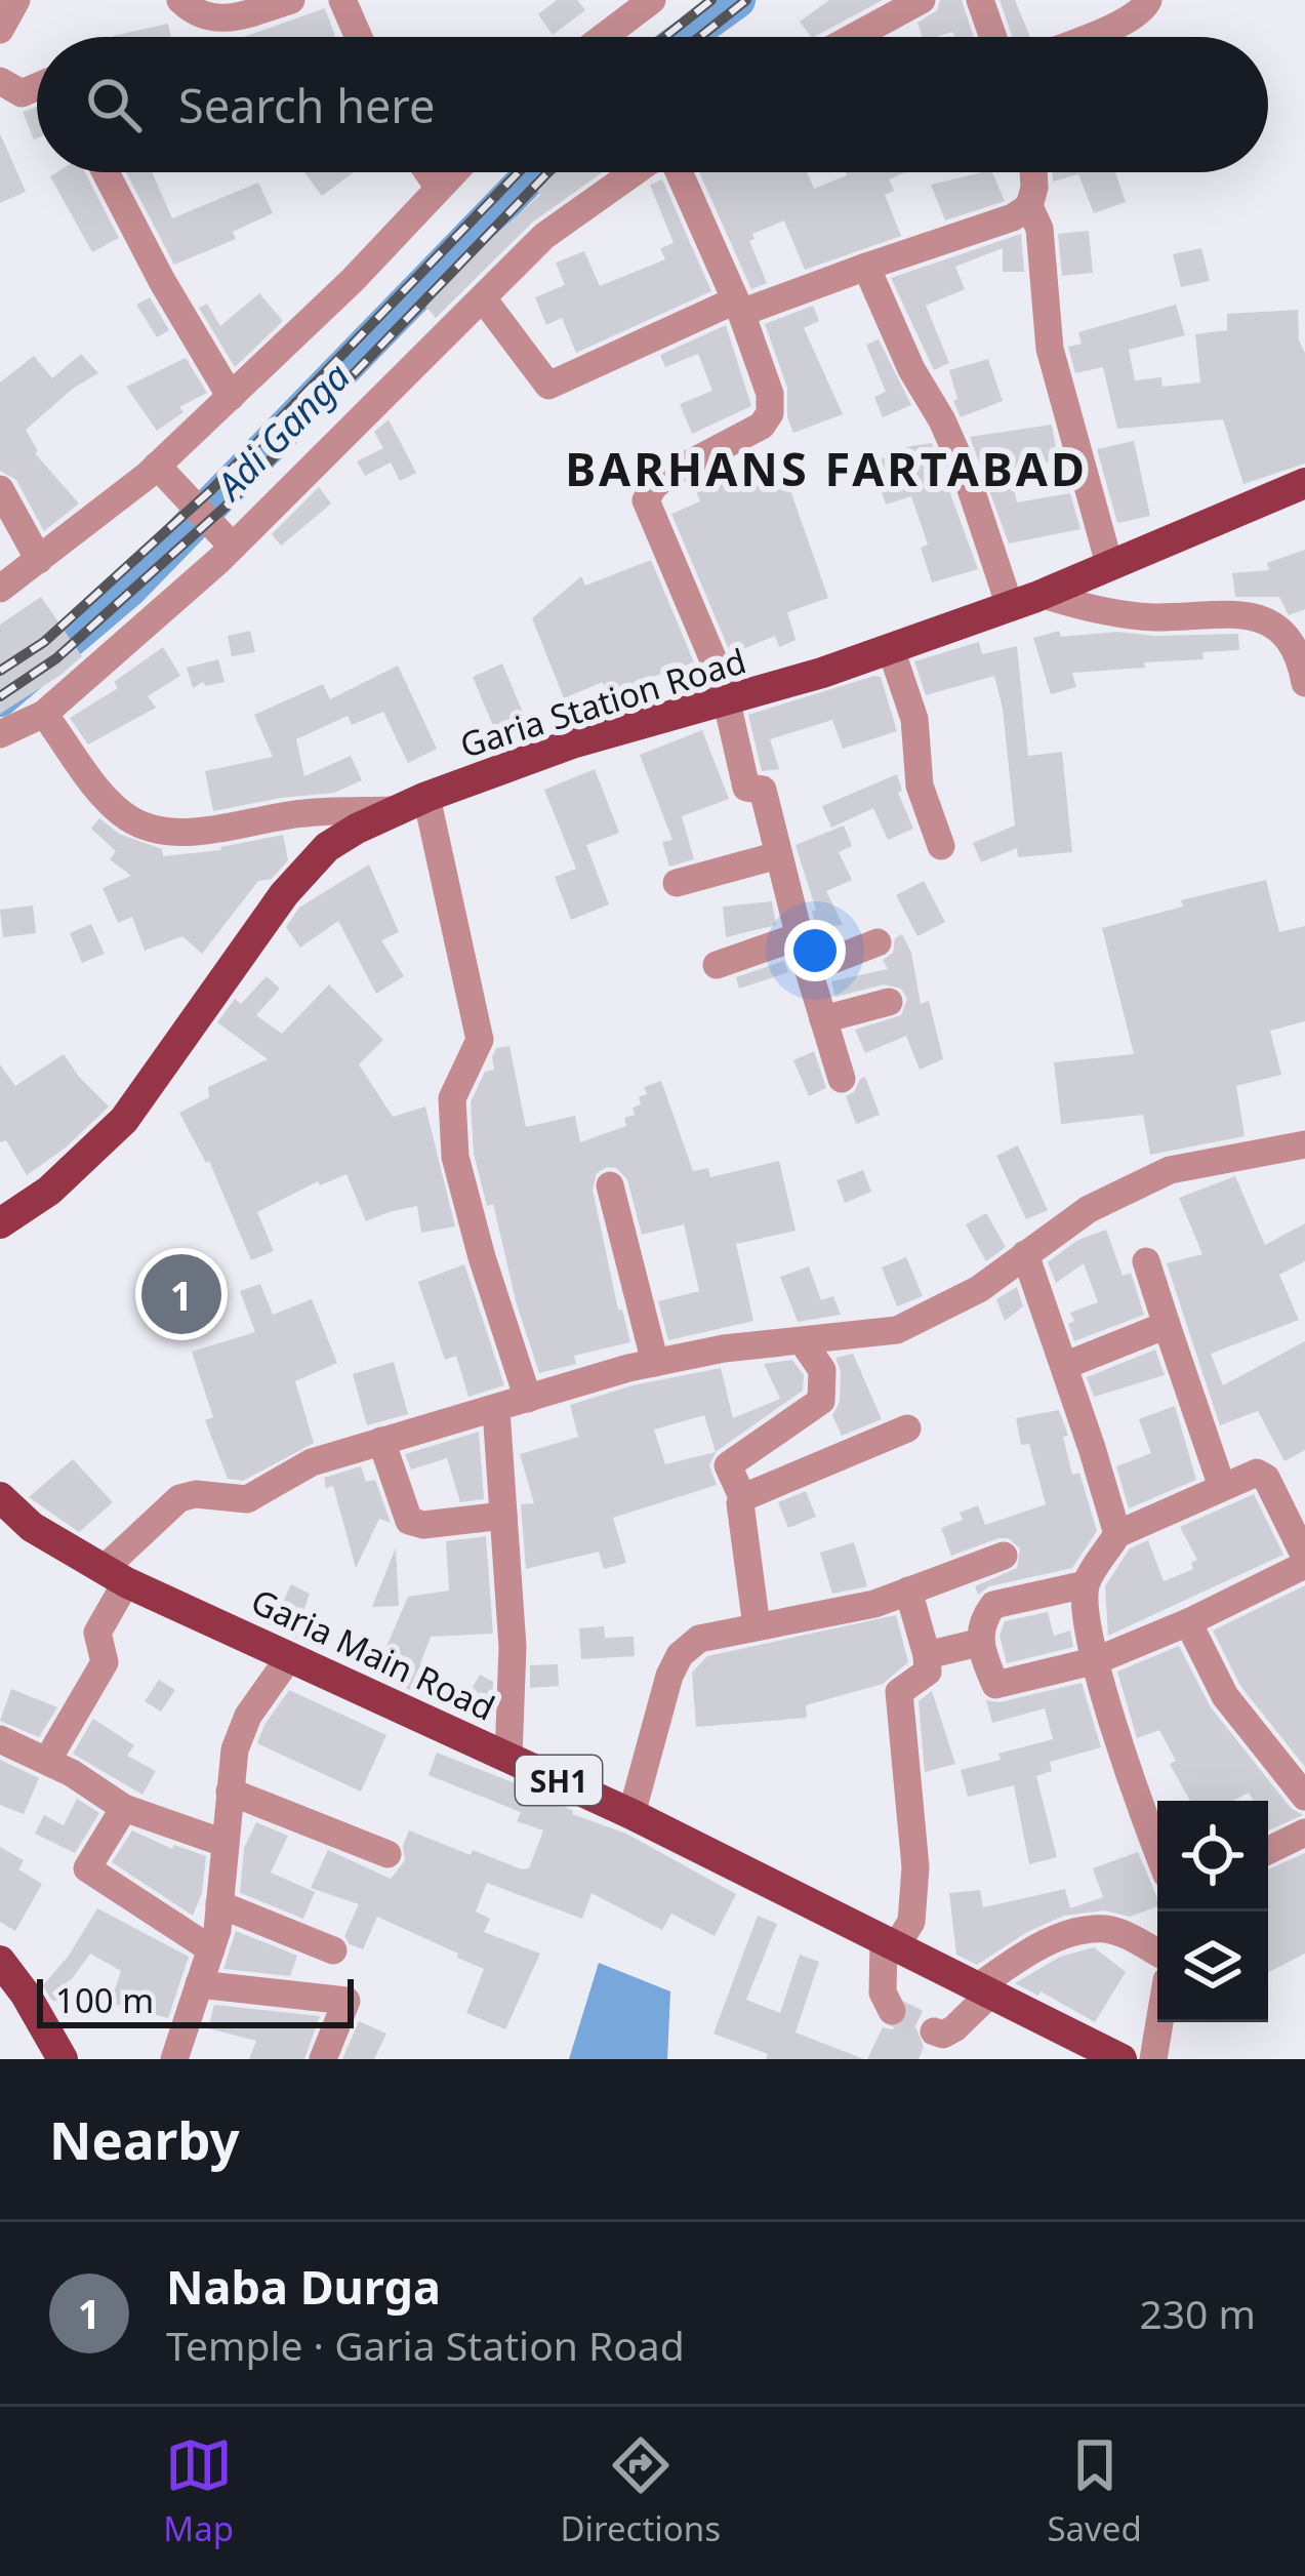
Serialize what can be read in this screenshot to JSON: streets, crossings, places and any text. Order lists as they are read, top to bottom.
{
  "streets": {
    "main road": ["Garia Station Road", "Garia Main Road", "SH1"]
  },
  "districts": ["BARHANS FARTABAD"],
  "water": ["Adi Ganga"],
  "scale_bar": "100 m",
  "page": {
    "search": "Search here",
    "pins": "1",
    "scale": "100 m",
    "heading": "Nearby",
    "list": [
      {
        "mark": "1",
        "name": "Naba Durga",
        "note": "Temple · Garia Station Road",
        "value": "230 m"
      }
    ],
    "nav": ["Map", "Directions", "Saved"]
  }
}
